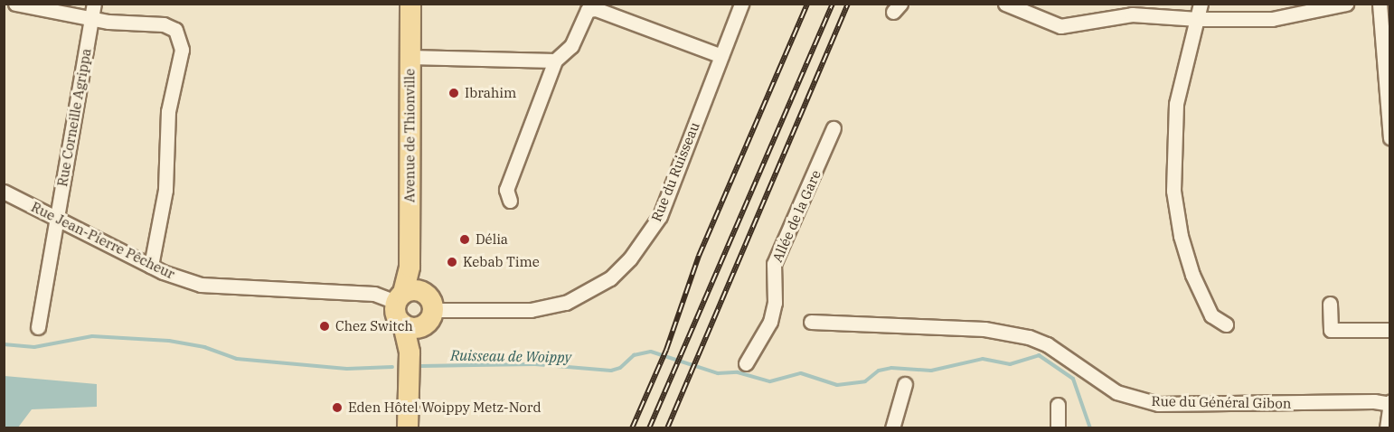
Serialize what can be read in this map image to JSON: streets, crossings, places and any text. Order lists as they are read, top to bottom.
{
  "streets": {
    "main road": ["Avenue de Thionville"],
    "street": [
      "Rue Corneille Agrippa",
      "Rue du Ruisseau",
      "Allée de la Gare",
      "Rue Jean-Pierre Pêcheur",
      "Rue du Général Gibon"
    ]
  },
  "crossings": [
    ["Rue Corneille Agrippa", "Rue Jean-Pierre Pêcheur"],
    ["Avenue de Thionville", "Rue du Ruisseau"],
    ["Avenue de Thionville", "Rue Jean-Pierre Pêcheur"],
    ["Rue du Ruisseau", "Rue Jean-Pierre Pêcheur"]
  ],
  "water": ["Ruisseau de Woippy"],
  "places": [
    "Ibrahim",
    "Délia",
    "Kebab Time",
    "Chez Switch",
    "Eden Hôtel Woippy Metz-Nord"
  ]
}
